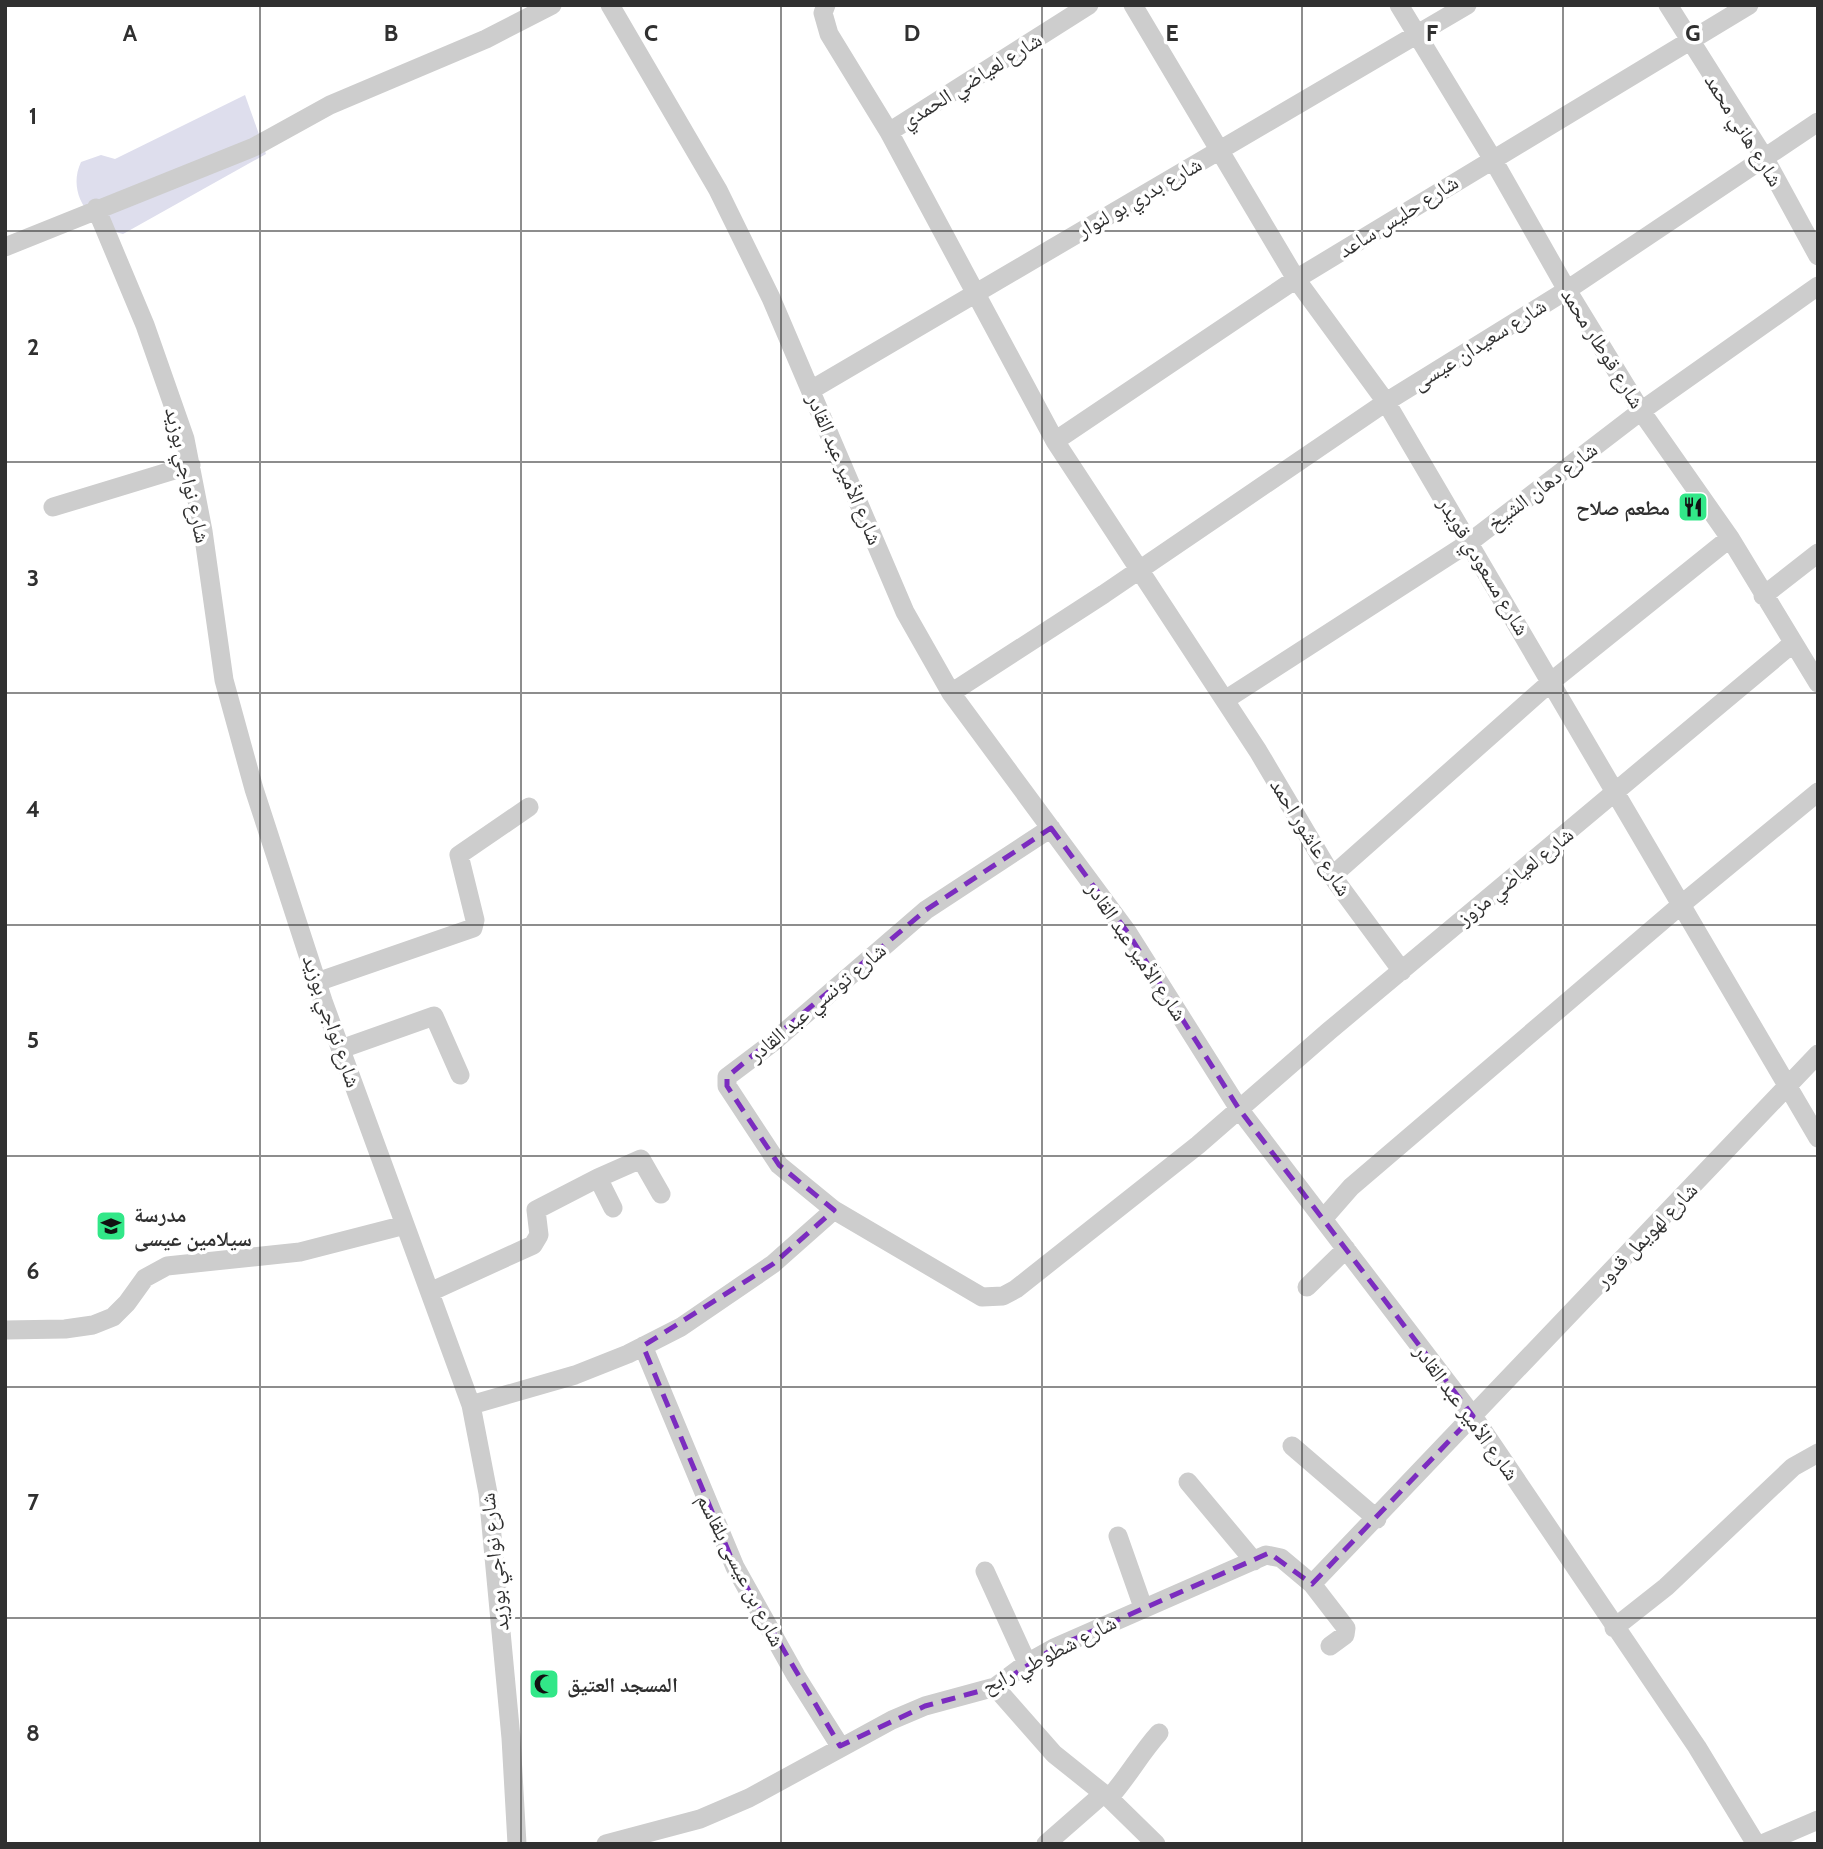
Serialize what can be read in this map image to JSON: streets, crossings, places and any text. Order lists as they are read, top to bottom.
{
  "streets": {
    "street": [
      "شارع لعياضي الحمدي",
      "شارع هاني محمد",
      "شارع بدري بو لنوار",
      "شارع حليس ساعد",
      "شارع سعيدان عيسى",
      "شارع قوطار محمد",
      "شارع الأمير عبد القادر",
      "شارع نواجي بوزيد",
      "شارع دهان الشيخ",
      "شارع مسعودي قويدر",
      "شارع عاشور احمد",
      "شارع لعياضي مزوز",
      "شارع تونسي عبد القادر",
      "شارع لهويمل قدور",
      "شارع بن عيسى بلقاسم",
      "شارع شطوطي رابح"
    ]
  },
  "crossings": [
    ["شارع لعياضي الحمدي", "شارع عاشور احمد"],
    ["شارع هاني محمد", "شارع حليس ساعد"],
    ["شارع هاني محمد", "شارع سعيدان عيسى"],
    ["شارع بدري بو لنوار", "شارع قوطار محمد"],
    ["شارع بدري بو لنوار", "شارع الأمير عبد القادر"],
    ["شارع بدري بو لنوار", "شارع مسعودي قويدر"],
    ["شارع بدري بو لنوار", "شارع عاشور احمد"],
    ["شارع حليس ساعد", "شارع قوطار محمد"],
    ["شارع حليس ساعد", "شارع مسعودي قويدر"],
    ["شارع حليس ساعد", "شارع عاشور احمد"],
    ["شارع سعيدان عيسى", "شارع قوطار محمد"],
    ["شارع سعيدان عيسى", "شارع الأمير عبد القادر"],
    ["شارع سعيدان عيسى", "شارع مسعودي قويدر"],
    ["شارع سعيدان عيسى", "شارع عاشور احمد"],
    ["شارع قوطار محمد", "شارع دهان الشيخ"],
    ["شارع قوطار محمد", "شارع لعياضي مزوز"],
    ["شارع الأمير عبد القادر", "شارع لعياضي مزوز"],
    ["شارع الأمير عبد القادر", "شارع تونسي عبد القادر"],
    ["شارع الأمير عبد القادر", "شارع لهويمل قدور"],
    ["شارع دهان الشيخ", "شارع مسعودي قويدر"],
    ["شارع دهان الشيخ", "شارع عاشور احمد"],
    ["شارع مسعودي قويدر", "شارع لعياضي مزوز"],
    ["شارع مسعودي قويدر", "شارع لهويمل قدور"],
    ["شارع عاشور احمد", "شارع لعياضي مزوز"],
    ["شارع لعياضي مزوز", "شارع تونسي عبد القادر"],
    ["شارع بن عيسى بلقاسم", "شارع شطوطي رابح"]
  ],
  "places": {
    "restaurant": ["مطعم صلاح"],
    "school or university": ["مدرسة سيلامين عيسى"],
    "mosque": ["المسجد العتيق"]
  },
  "grid": {
    "columns": [
      "A",
      "B",
      "C",
      "D",
      "E",
      "F",
      "G"
    ],
    "rows": [
      "1",
      "2",
      "3",
      "4",
      "5",
      "6",
      "7",
      "8"
    ]
  }
}
